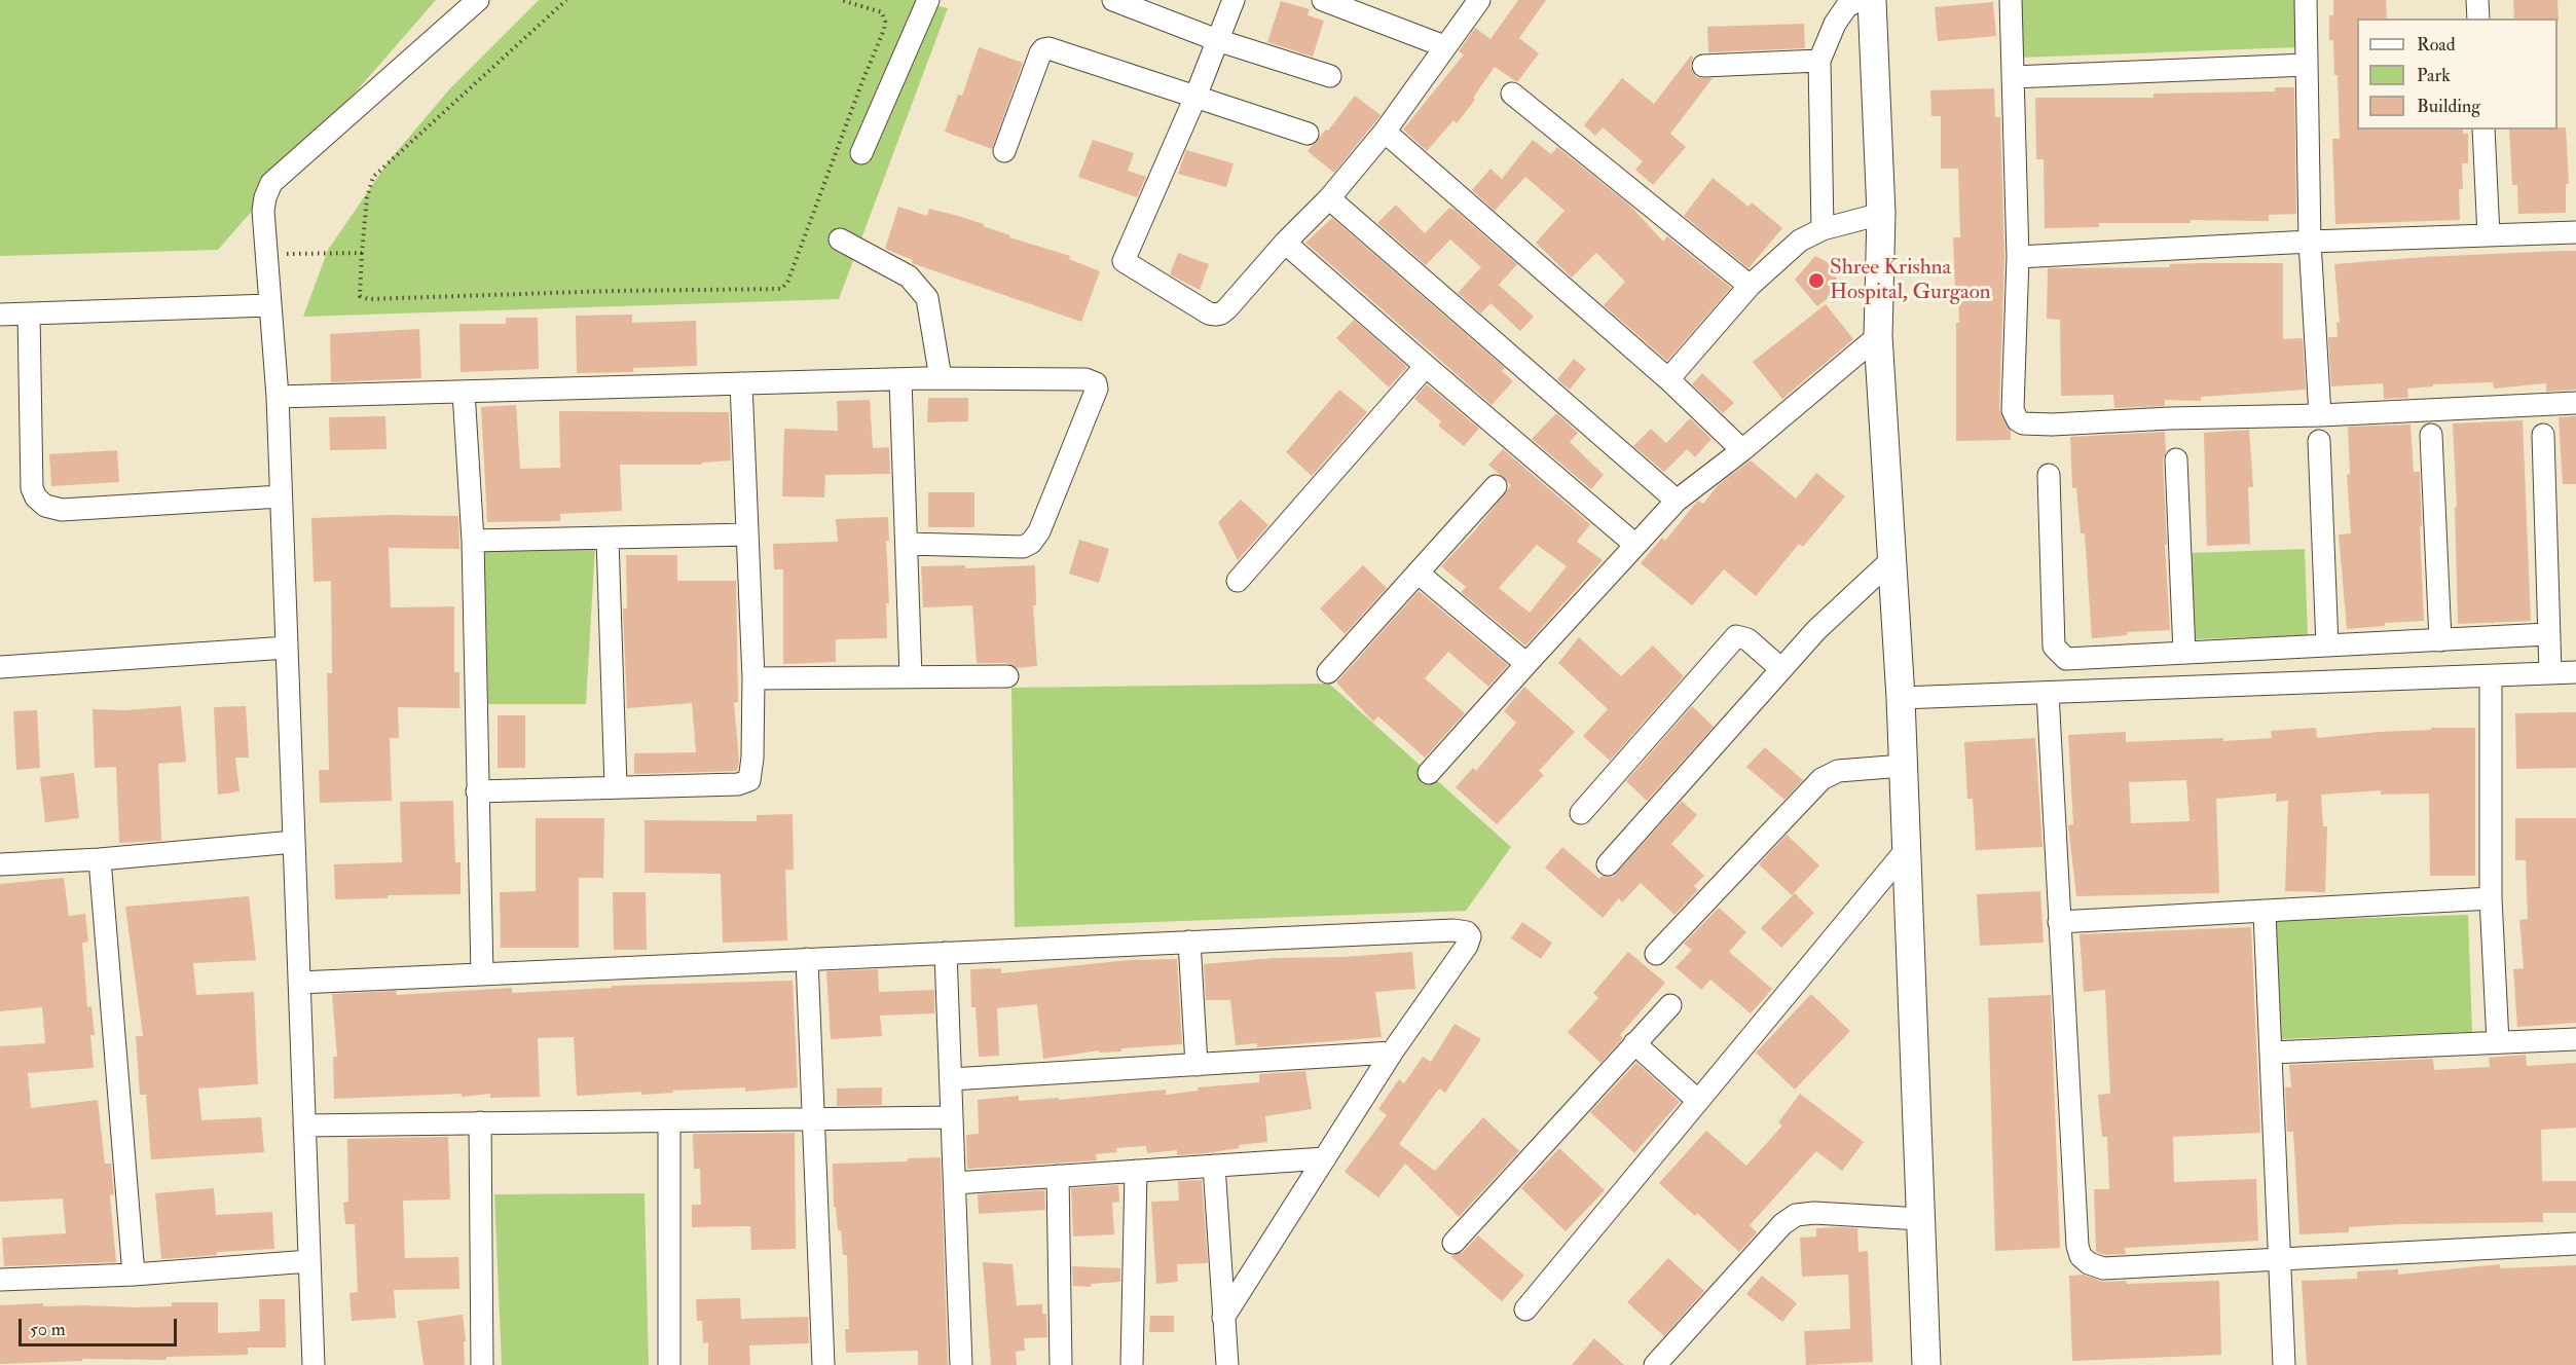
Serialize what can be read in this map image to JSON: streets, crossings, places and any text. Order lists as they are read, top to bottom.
{
  "places": ["Shree Krishna Hospital, Gurgaon"],
  "legend": ["Road", "Park", "Building"],
  "scale_bar": "50 m"
}
